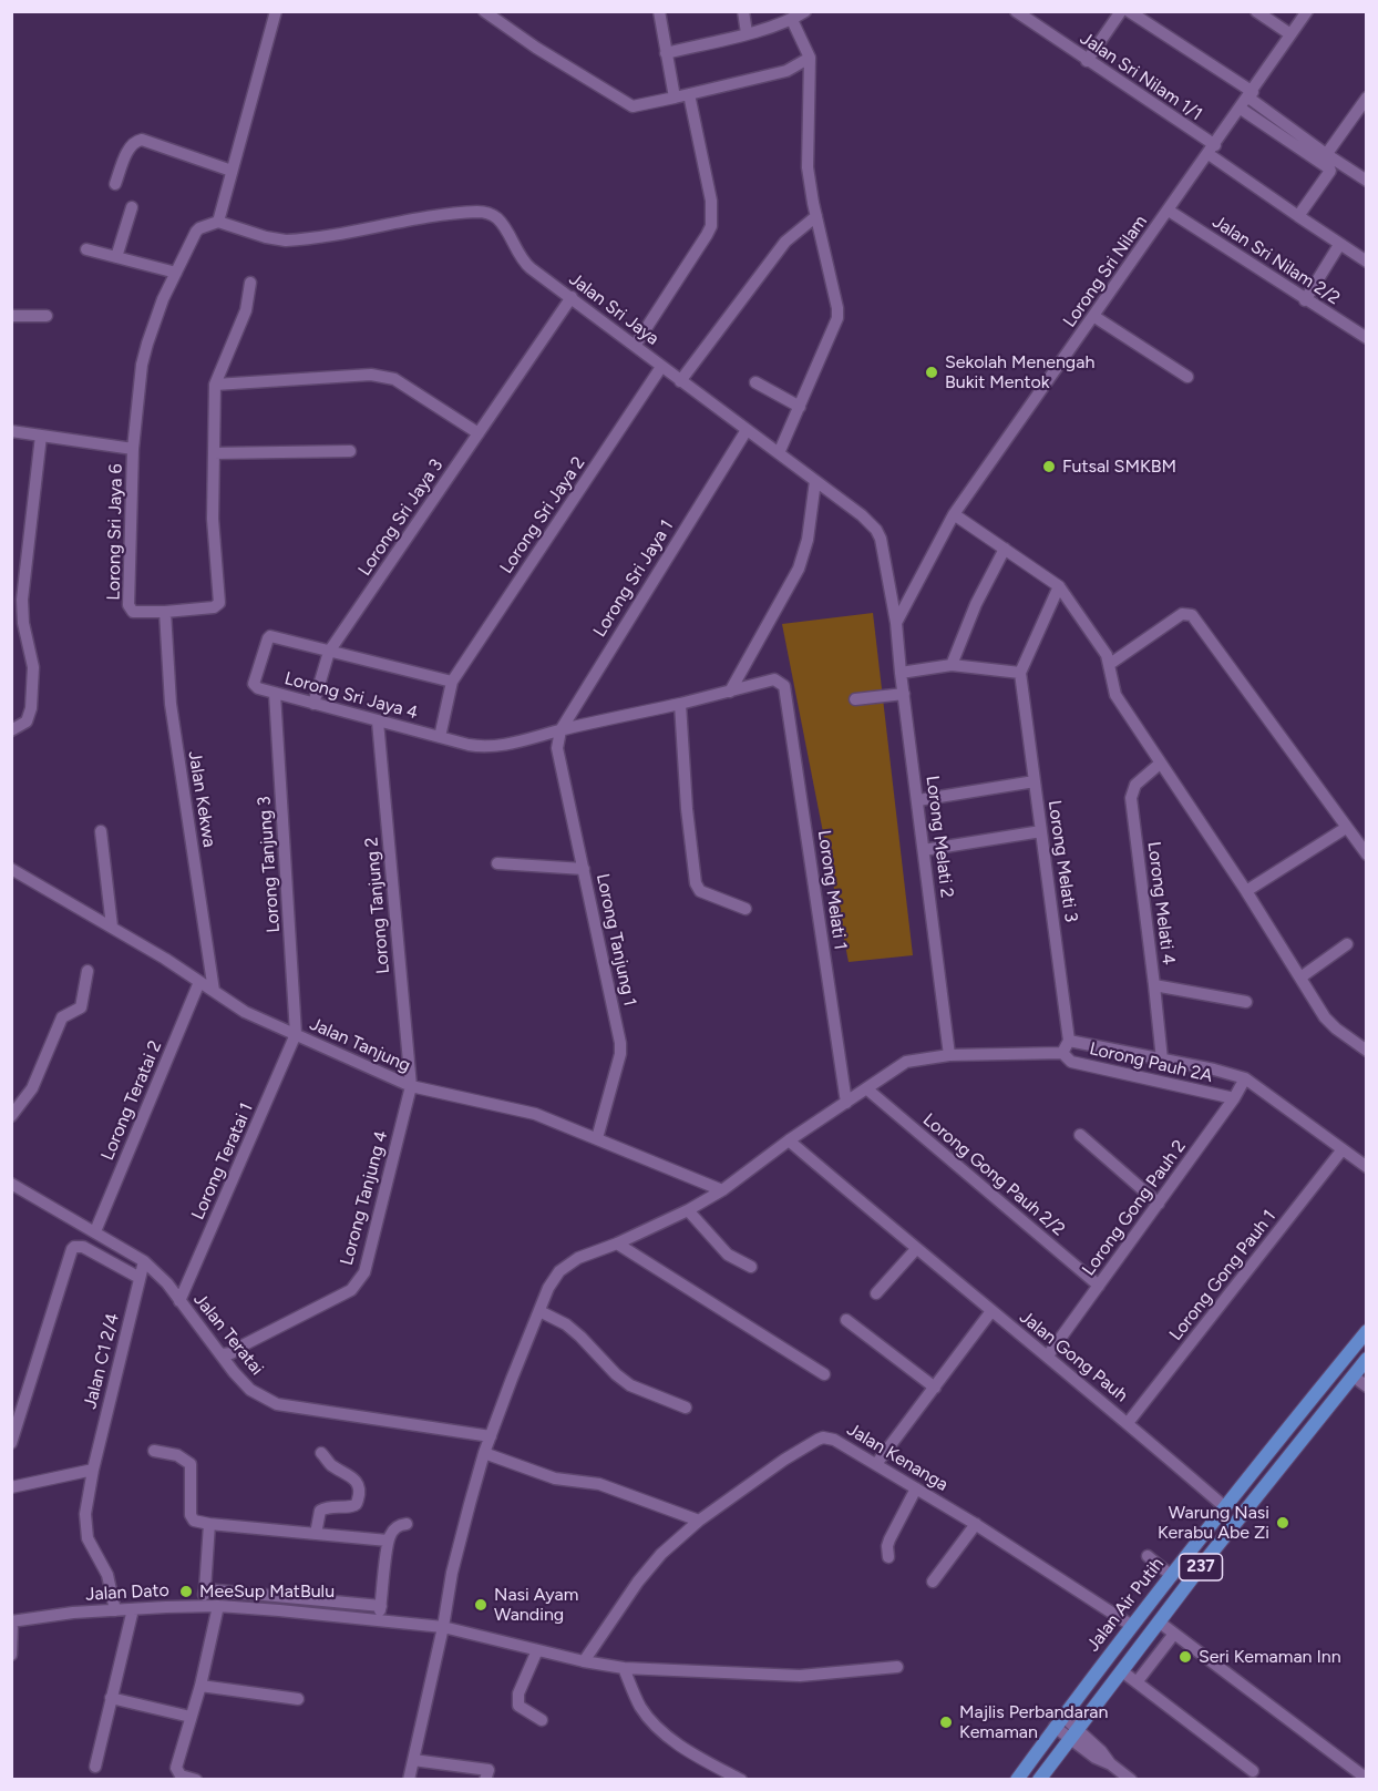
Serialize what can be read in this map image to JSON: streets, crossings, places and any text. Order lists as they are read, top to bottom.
{
  "streets": {
    "main road": ["237", "Jalan Air Putih"],
    "street": [
      "Jalan Sri Nilam 1/1",
      "Jalan Sri Nilam 2/2",
      "Lorong Sri Nilam",
      "Jalan Sri Jaya",
      "Lorong Sri Jaya 2",
      "Lorong Sri Jaya 3",
      "Lorong Sri Jaya 6",
      "Lorong Sri Jaya 1",
      "Lorong Sri Jaya 4",
      "Jalan Kekwa",
      "Lorong Melati 2",
      "Lorong Melati 3",
      "Lorong Tanjung 3",
      "Lorong Melati 1",
      "Lorong Melati 4",
      "Lorong Tanjung 2",
      "Lorong Tanjung 1",
      "Jalan Tanjung",
      "Lorong Pauh 2A",
      "Lorong Teratai 2",
      "Lorong Teratai 1",
      "Lorong Gong Pauh 2/2",
      "Lorong Tanjung 4",
      "Lorong Gong Pauh 2",
      "Lorong Gong Pauh 1",
      "Jalan Teratai",
      "Jalan Gong Pauh",
      "Jalan C1 2/4",
      "Jalan Kenanga",
      "Jalan Dato"
    ]
  },
  "crossings": [
    ["Jalan Sri Nilam 1/1", "Lorong Sri Nilam"],
    ["Jalan Sri Nilam 2/2", "Lorong Sri Nilam"],
    ["Lorong Sri Nilam", "Jalan Sri Jaya"],
    ["Lorong Sri Nilam", "Lorong Melati 2"],
    ["Jalan Sri Jaya", "Lorong Sri Jaya 2"],
    ["Jalan Sri Jaya", "Lorong Sri Jaya 3"],
    ["Jalan Sri Jaya", "Lorong Sri Jaya 6"],
    ["Jalan Sri Jaya", "Lorong Sri Jaya 1"],
    ["Jalan Sri Jaya", "Lorong Melati 2"],
    ["Lorong Sri Jaya 2", "Lorong Sri Jaya 4"],
    ["Lorong Sri Jaya 3", "Lorong Sri Jaya 4"],
    ["Lorong Sri Jaya 6", "Jalan Kekwa"],
    ["Lorong Sri Jaya 1", "Lorong Tanjung 1"],
    ["Lorong Sri Jaya 4", "Lorong Tanjung 3"],
    ["Lorong Sri Jaya 4", "Lorong Tanjung 2"],
    ["Jalan Kekwa", "Jalan Tanjung"],
    ["Lorong Tanjung 3", "Jalan Tanjung"],
    ["Lorong Tanjung 3", "Lorong Teratai 1"],
    ["Lorong Tanjung 2", "Jalan Tanjung"],
    ["Lorong Tanjung 2", "Lorong Tanjung 4"],
    ["Lorong Tanjung 1", "Jalan Tanjung"],
    ["Jalan Tanjung", "Lorong Teratai 2"],
    ["Jalan Tanjung", "Lorong Teratai 1"],
    ["Jalan Tanjung", "Lorong Tanjung 4"],
    ["Lorong Pauh 2A", "Lorong Gong Pauh 2"],
    ["Lorong Teratai 2", "Jalan Teratai"],
    ["Lorong Teratai 1", "Jalan Teratai"],
    ["Lorong Gong Pauh 2/2", "Lorong Gong Pauh 2"],
    ["Lorong Tanjung 4", "Jalan Teratai"],
    ["Lorong Gong Pauh 2", "Jalan Gong Pauh"],
    ["Lorong Gong Pauh 1", "Jalan Gong Pauh"],
    ["Jalan Teratai", "Jalan C1 2/4"],
    ["Jalan Gong Pauh", "Jalan Air Putih"],
    ["Jalan C1 2/4", "Jalan Dato"],
    ["Jalan Kenanga", "Jalan Dato"],
    ["Jalan Kenanga", "Jalan Air Putih"]
  ],
  "places": [
    "Sekolah Menengah Bukit Mentok",
    "Futsal SMKBM",
    "Warung Nasi Kerabu Abe Zi",
    "MeeSup MatBulu",
    "Nasi Ayam Wanding",
    "Seri Kemaman Inn",
    "Majlis Perbandaran Kemaman"
  ]
}
